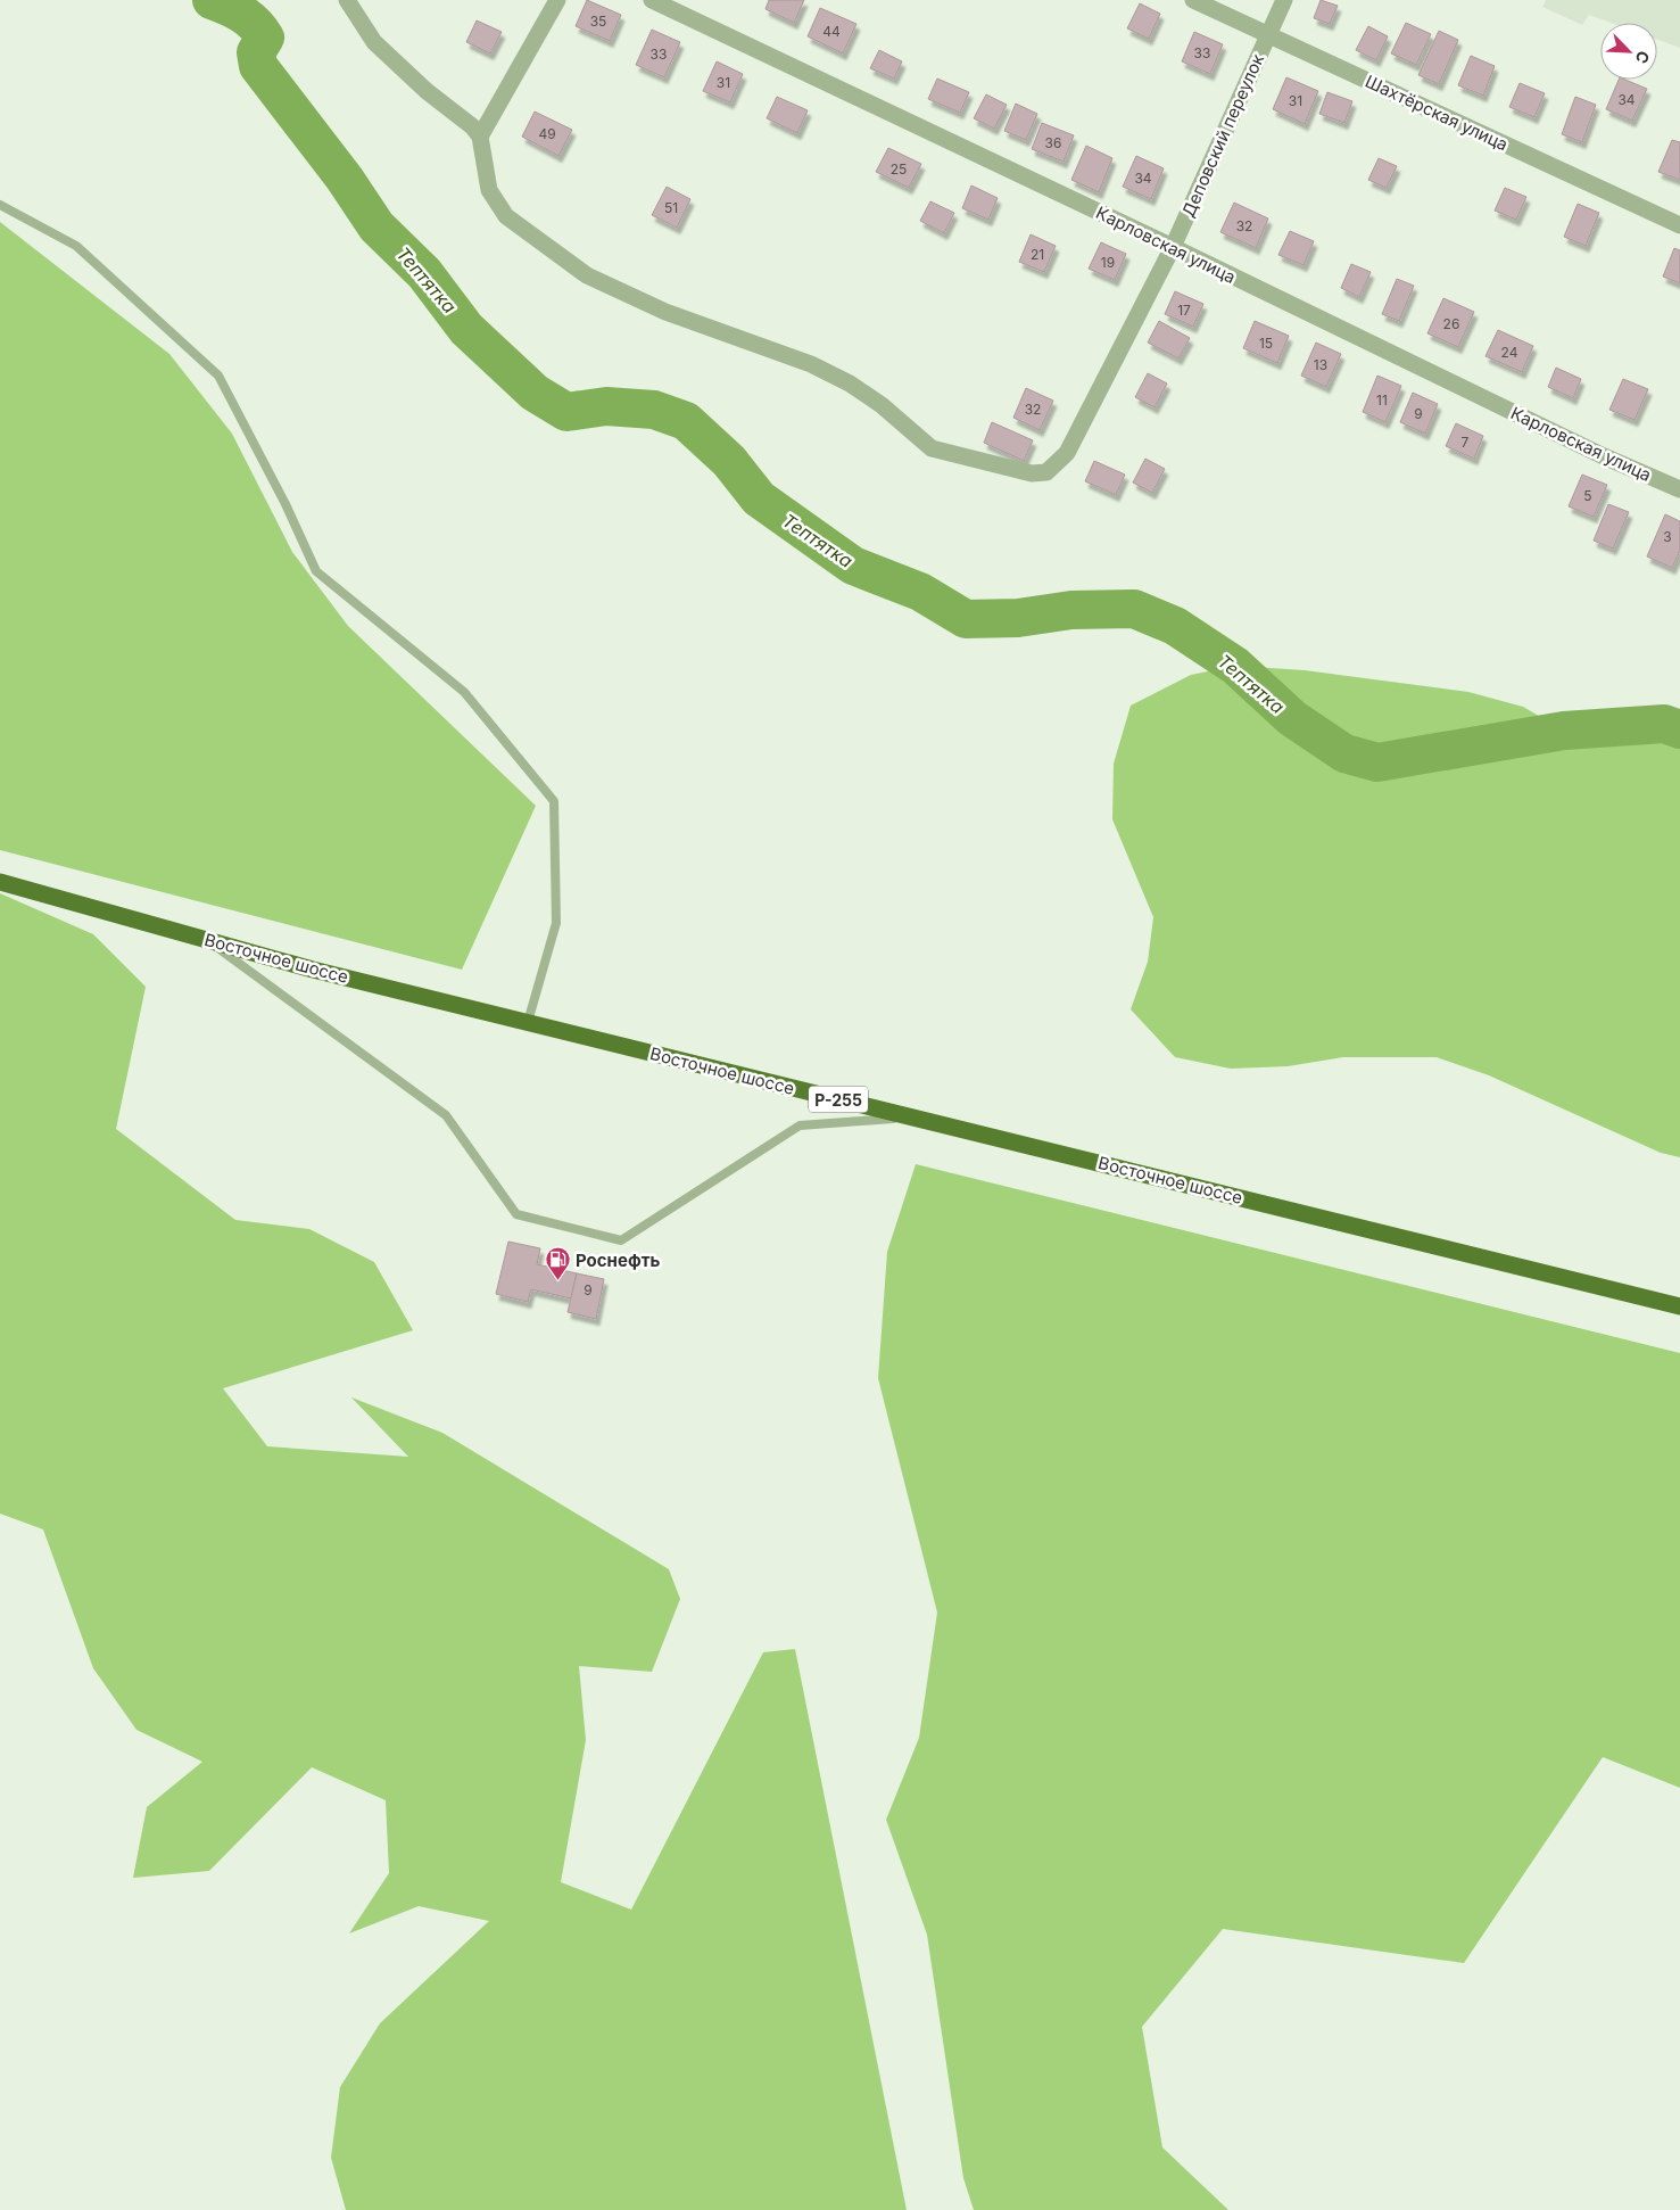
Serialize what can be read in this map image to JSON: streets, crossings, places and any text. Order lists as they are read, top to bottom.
{
  "streets": {
    "highway": ["Восточное шоссе", "Р-255"],
    "street": ["Шахтёрская улица", "Деповский переулок", "Карловская улица"]
  },
  "crossings": [
    ["Шахтёрская улица", "Деповский переулок"],
    ["Деповский переулок", "Карловская улица"]
  ],
  "water": ["Тептятка"],
  "places": {
    "fuel station": ["Роснефть"]
  },
  "house_numbers": [
    "35",
    "44",
    "33",
    "33",
    "31",
    "34",
    "31",
    "49",
    "36",
    "25",
    "34",
    "51",
    "32",
    "21",
    "19",
    "17",
    "26",
    "15",
    "24",
    "13",
    "11",
    "32",
    "9",
    "7",
    "5",
    "3",
    "9"
  ],
  "north": "bottom right"
}
